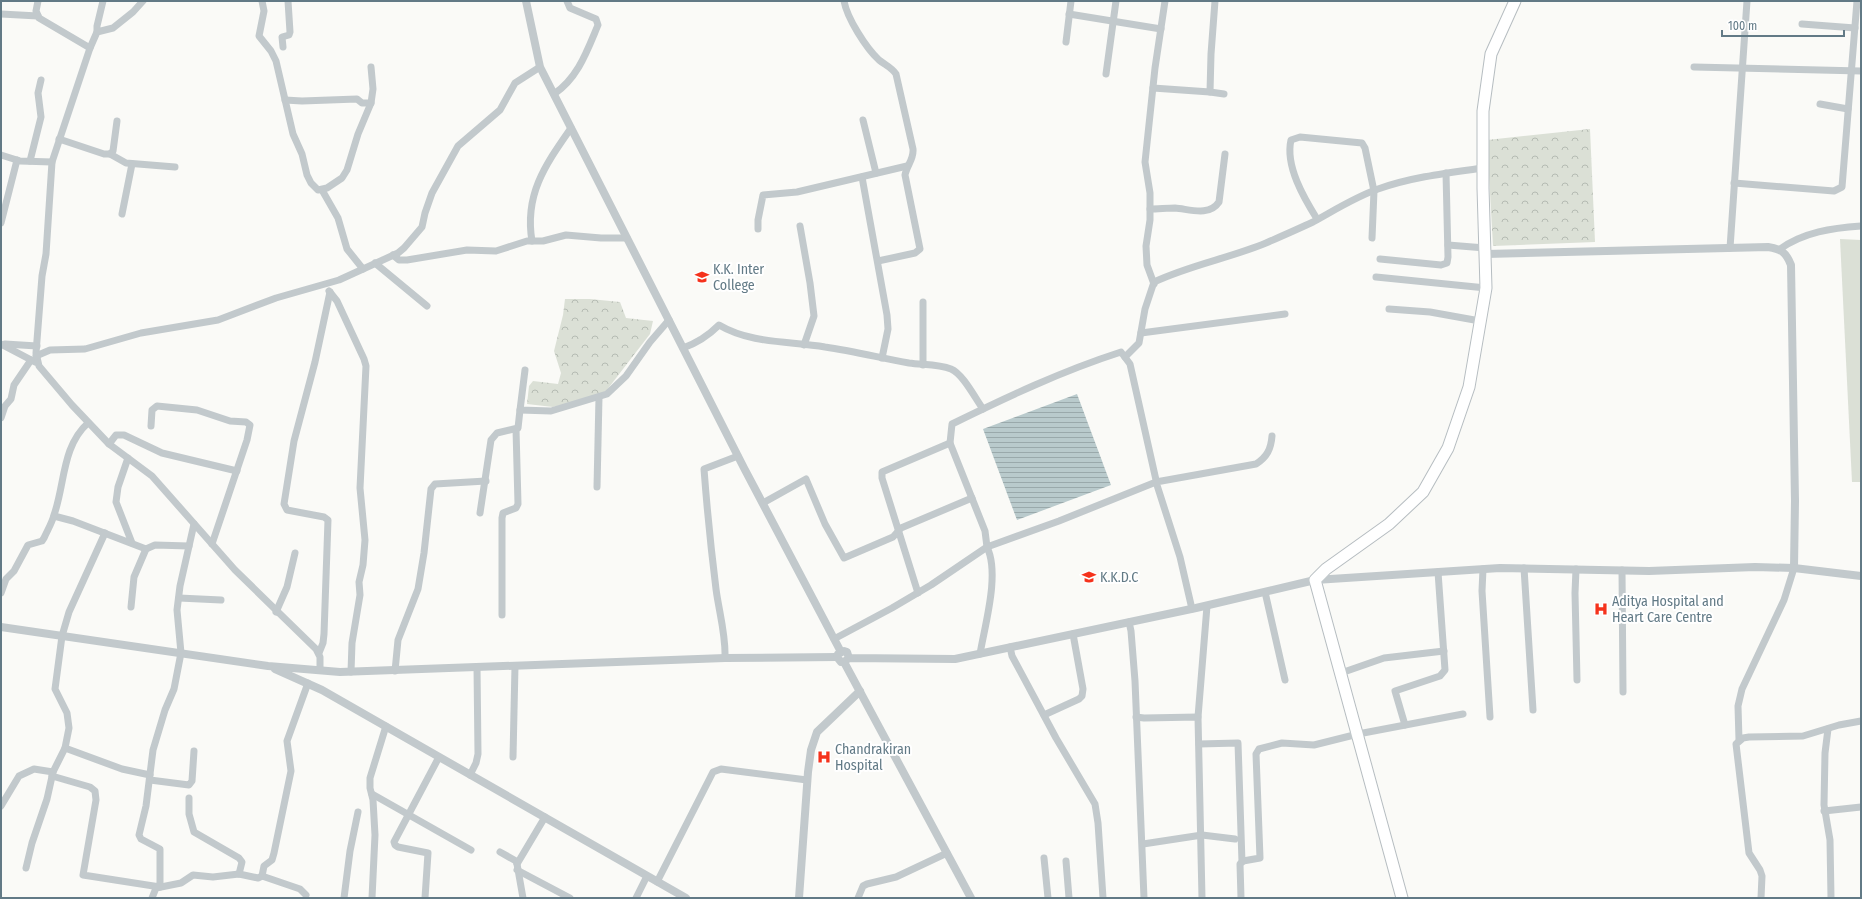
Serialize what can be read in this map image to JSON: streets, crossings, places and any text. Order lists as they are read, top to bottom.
{
  "places": {
    "school or university": ["K.K. Inter College", "K.K.D.C"],
    "hospital": ["Aditya Hospital and Heart Care Centre", "Chandrakiran Hospital"]
  },
  "scale_bar": "100 m"
}
